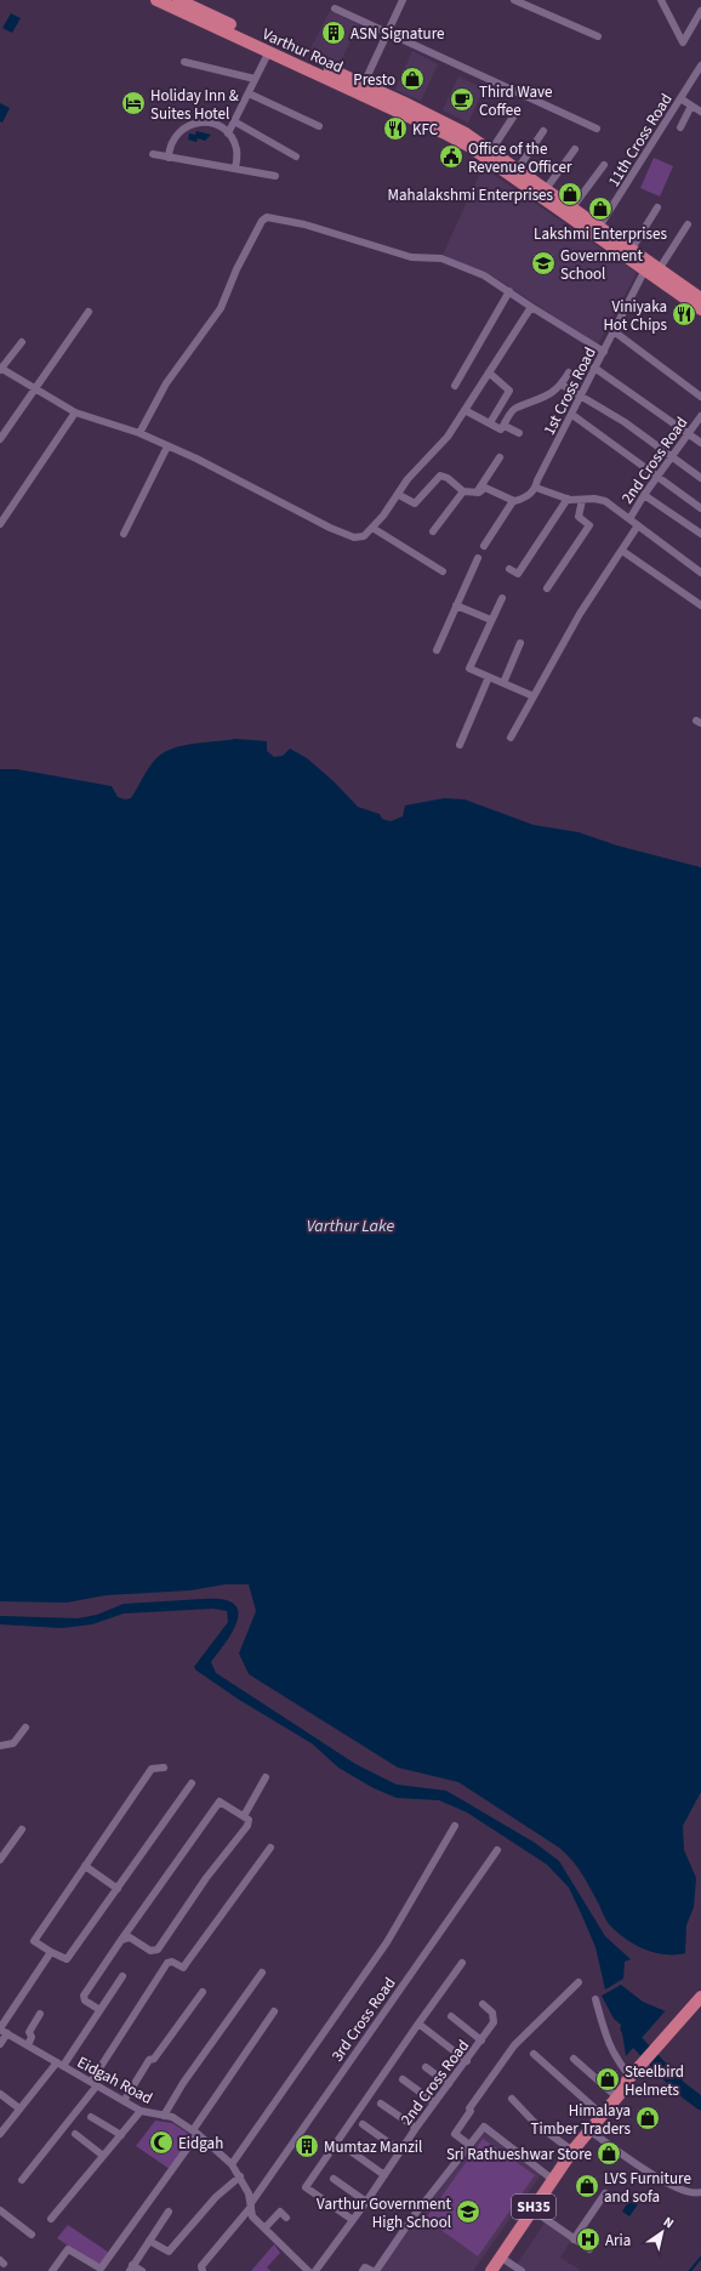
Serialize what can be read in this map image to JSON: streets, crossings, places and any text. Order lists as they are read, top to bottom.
{
  "streets": {
    "main road": ["Varthur Road", "SH35"],
    "street": [
      "11th Cross Road",
      "1st Cross Road",
      "2nd Cross Road",
      "3rd Cross Road",
      "Eidgah Road"
    ]
  },
  "crossings": [
    ["Varthur Road", "11th Cross Road"],
    ["Varthur Road", "1st Cross Road"],
    ["3rd Cross Road", "Eidgah Road"]
  ],
  "water": ["Varthur Lake"],
  "places": {
    "building": ["ASN Signature", "Mumtaz Manzil"],
    "shop": [
      "Presto",
      "Mahalakshmi Enterprises",
      "Lakshmi Enterprises",
      "Steelbird Helmets",
      "Himalaya Timber Traders",
      "Sri Rathueshwar Store",
      "LVS Furniture and sofa"
    ],
    "cafe": ["Third Wave Coffee"],
    "hotel": ["Holiday Inn & Suites Hotel"],
    "restaurant": ["KFC", "Viniyaka Hot Chips"],
    "public building": ["Office of the Revenue Officer"],
    "school or university": ["Government School", "Varthur Government High School"],
    "mosque": ["Eidgah"],
    "hospital": ["Aria"]
  },
  "north": "top right"
}
